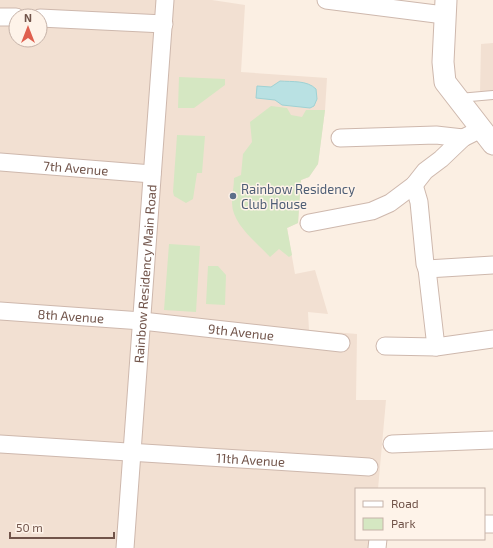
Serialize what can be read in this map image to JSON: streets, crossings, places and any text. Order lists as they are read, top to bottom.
{
  "streets": {
    "street": [
      "7th Avenue",
      "Rainbow Residency Main Road",
      "8th Avenue",
      "9th Avenue",
      "11th Avenue"
    ]
  },
  "crossings": [
    ["7th Avenue", "Rainbow Residency Main Road"],
    ["Rainbow Residency Main Road", "8th Avenue"],
    ["Rainbow Residency Main Road", "9th Avenue"],
    ["Rainbow Residency Main Road", "11th Avenue"],
    ["8th Avenue", "9th Avenue"]
  ],
  "places": ["Rainbow Residency Club House"],
  "legend": ["Road", "Park"],
  "scale_bar": "50 m",
  "north": "top"
}
